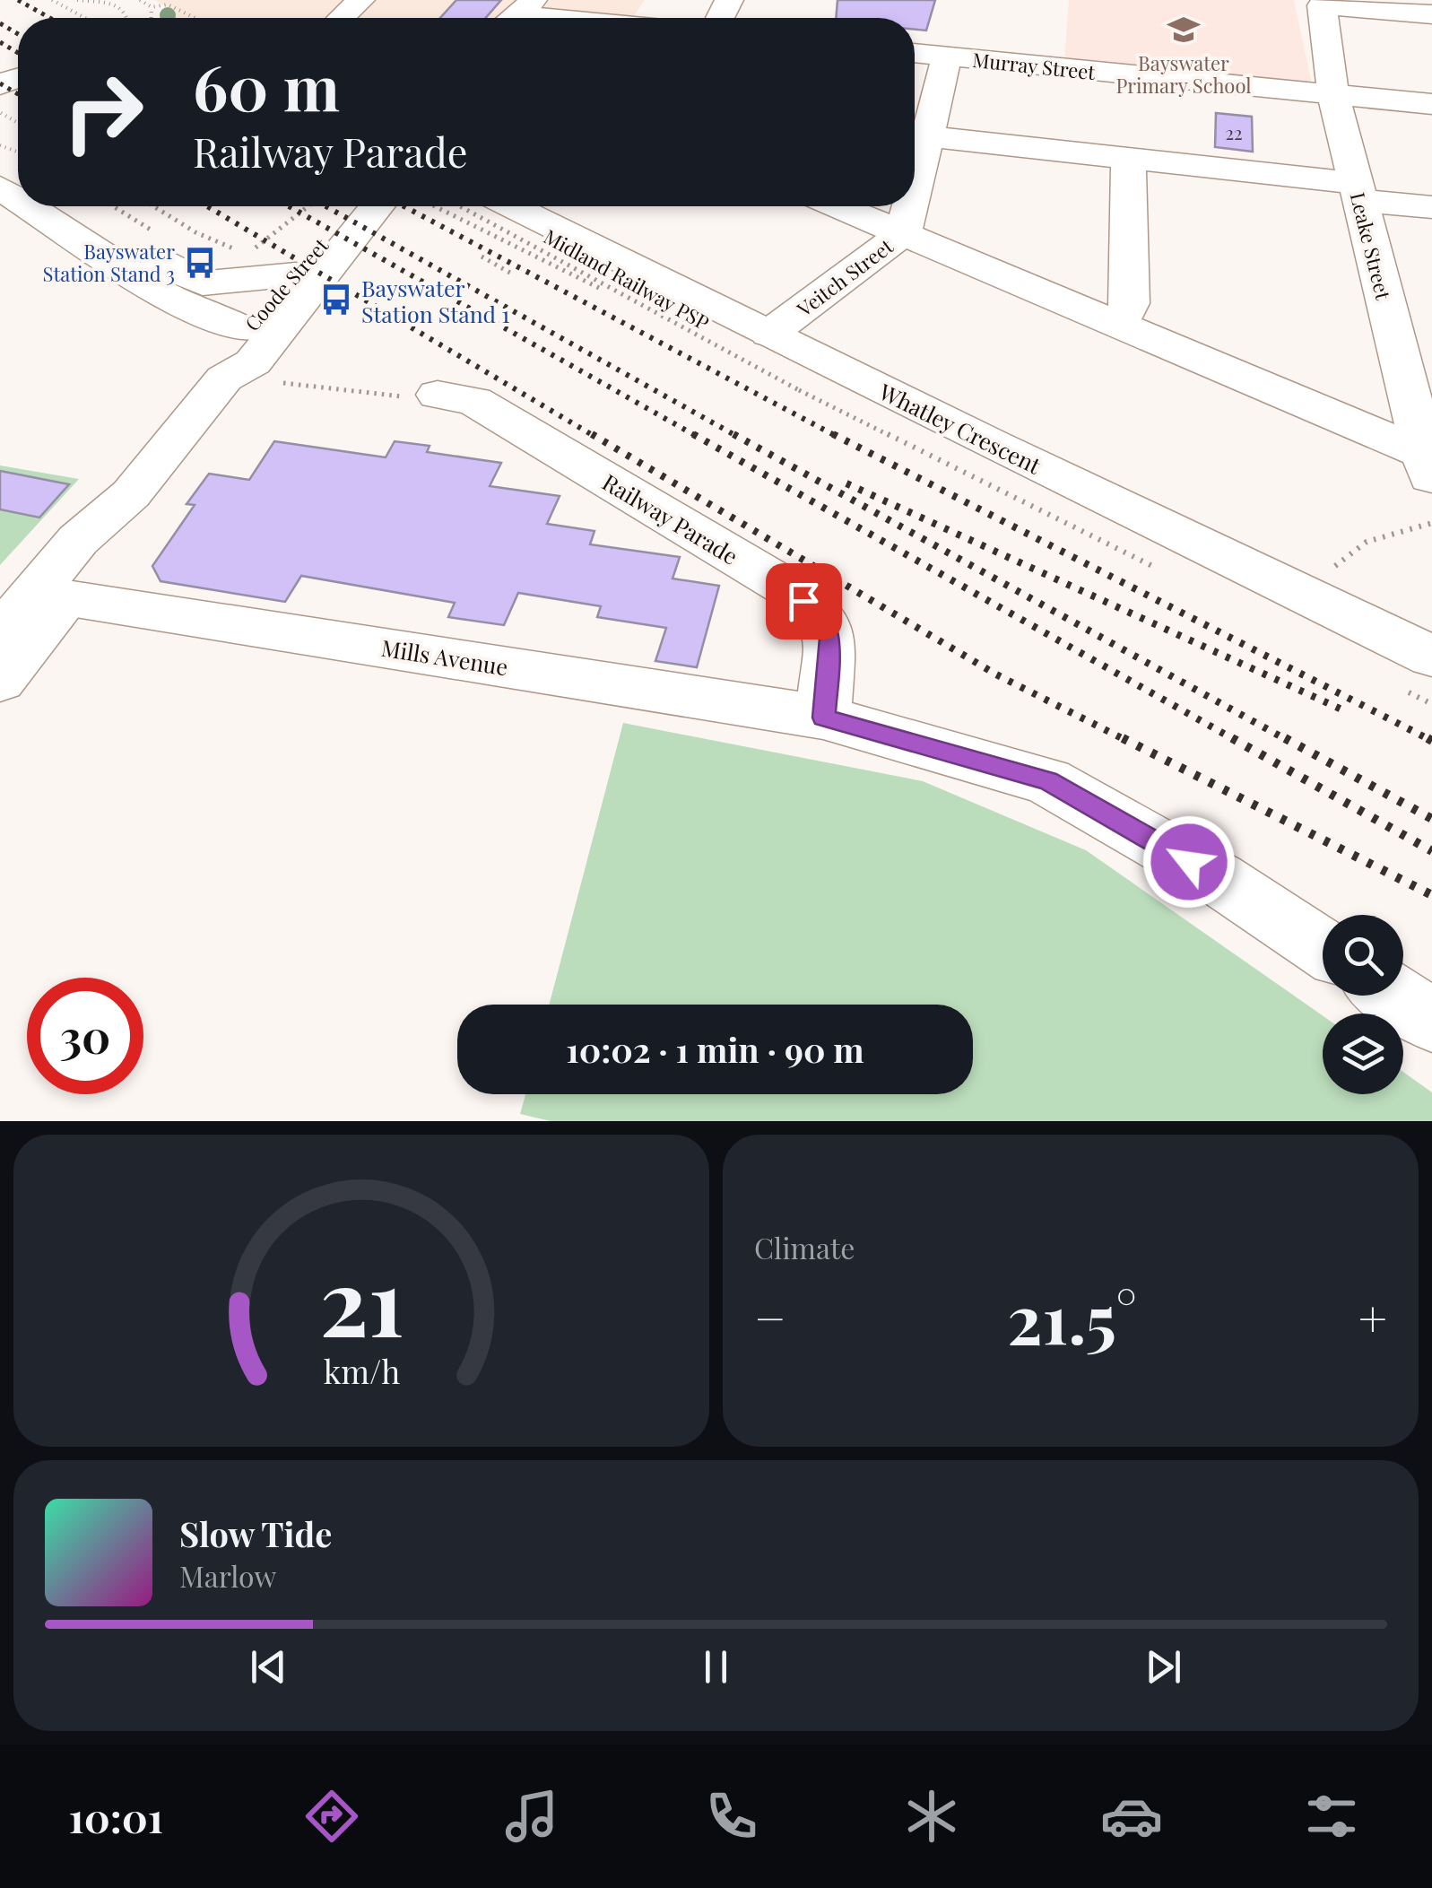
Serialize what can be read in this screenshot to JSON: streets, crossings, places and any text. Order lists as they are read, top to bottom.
{
  "streets": {
    "street": [
      "Murray Street",
      "Leake Street",
      "Veitch Street",
      "Coode Street",
      "Whatley Crescent",
      "Railway Parade",
      "Mills Avenue"
    ],
    "path": ["Midland Railway PSP"]
  },
  "crossings": [
    ["Murray Street", "Leake Street"],
    ["Murray Street", "Veitch Street"],
    ["Veitch Street", "Whatley Crescent"],
    ["Coode Street", "Mills Avenue"],
    ["Railway Parade", "Mills Avenue"]
  ],
  "places": {
    "school or university": ["Bayswater Primary School"],
    "bus stop": ["Bayswater Station Stand 3", "Bayswater Station Stand 1"]
  },
  "house_numbers": ["22"],
  "page": {
    "turn": ["60 m", "Railway Parade"],
    "limit": "30",
    "trip": "10:02 · 1 min · 90 m",
    "tile": "Climate",
    "heat": ["−", "21.5°", "+"],
    "song": ["Slow Tide", "Marlow"],
    "tabs": "10:01",
    "gauge": ["21", "km/h"]
  }
}
